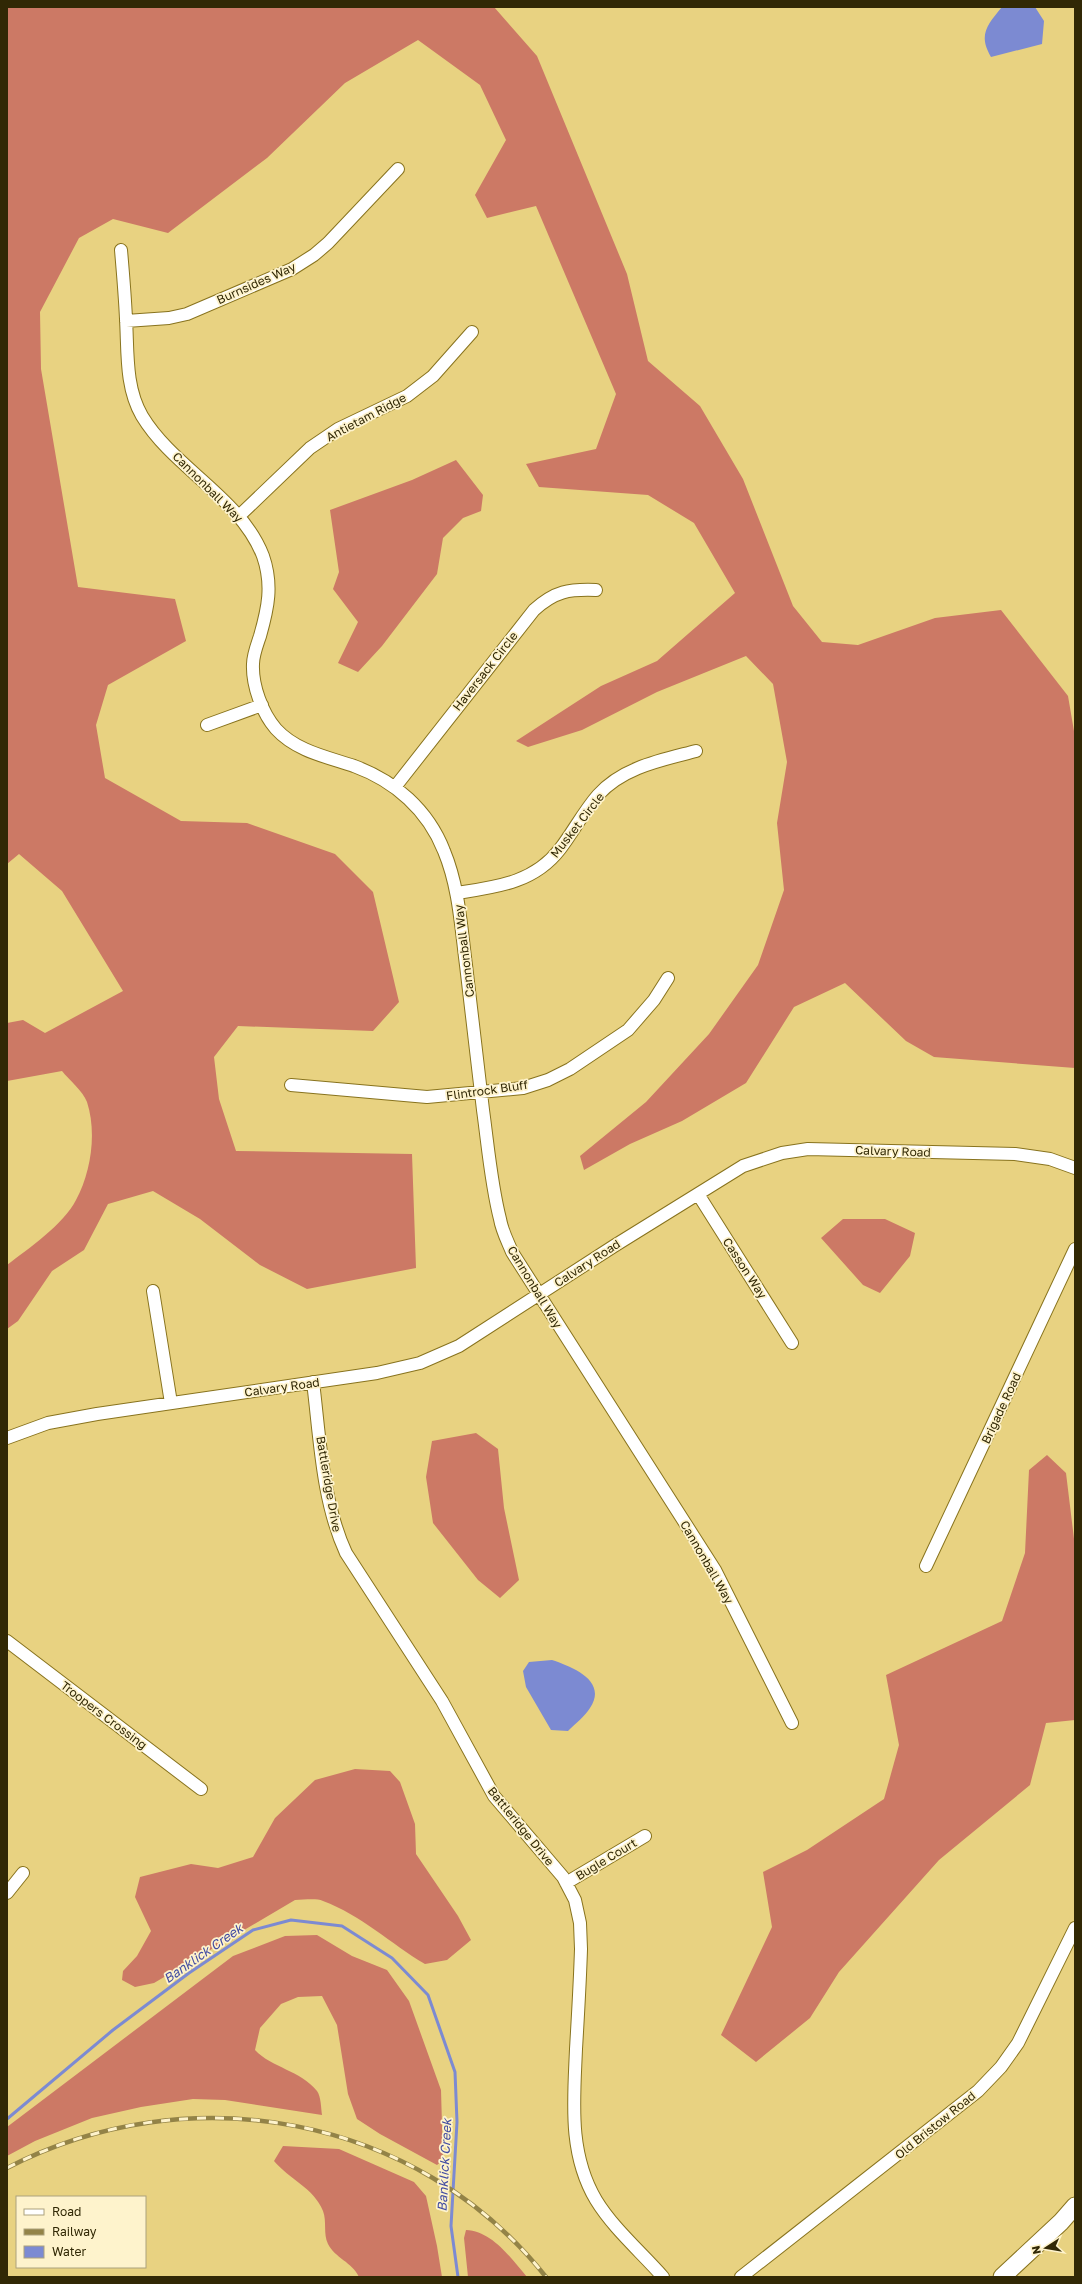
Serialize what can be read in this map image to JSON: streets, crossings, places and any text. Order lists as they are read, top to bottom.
{
  "streets": {
    "street": [
      "Burnsides Way",
      "Antietam Ridge",
      "Cannonball Way",
      "Haversack Circle",
      "Musket Circle",
      "Flintrock Bluff",
      "Calvary Road",
      "Casson Way",
      "Brigade Road",
      "Battleridge Drive",
      "Troopers Crossing",
      "Bugle Court",
      "Old Bristow Road"
    ]
  },
  "crossings": [
    ["Burnsides Way", "Cannonball Way"],
    ["Antietam Ridge", "Cannonball Way"],
    ["Cannonball Way", "Haversack Circle"],
    ["Cannonball Way", "Musket Circle"],
    ["Cannonball Way", "Flintrock Bluff"],
    ["Cannonball Way", "Calvary Road"],
    ["Calvary Road", "Casson Way"],
    ["Calvary Road", "Battleridge Drive"],
    ["Battleridge Drive", "Bugle Court"]
  ],
  "water": ["Banklick Creek"],
  "legend": ["Road", "Railway", "Water"],
  "north": "left"
}
